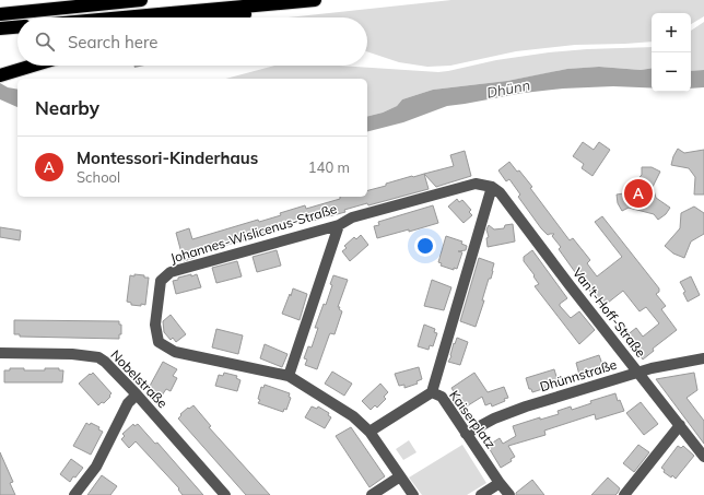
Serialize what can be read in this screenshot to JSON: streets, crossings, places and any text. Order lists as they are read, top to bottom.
{
  "streets": {
    "street": [
      "Johannes-Wislicenus-Straße",
      "Van't-Hoff-Straße",
      "Dhünnstraße",
      "Nobelstraße",
      "Kaiserplatz"
    ]
  },
  "crossings": [
    ["Johannes-Wislicenus-Straße", "Van't-Hoff-Straße"],
    ["Van't-Hoff-Straße", "Dhünnstraße"],
    ["Dhünnstraße", "Kaiserplatz"]
  ],
  "water": ["Dhünn"],
  "page": {
    "map_buttons": ["+", "−"],
    "search": "Search here",
    "heading": "Nearby",
    "list": [
      {
        "mark": "A",
        "name": "Montessori-Kinderhaus",
        "note": "School",
        "value": "140 m"
      }
    ],
    "pins": "A"
  }
}
